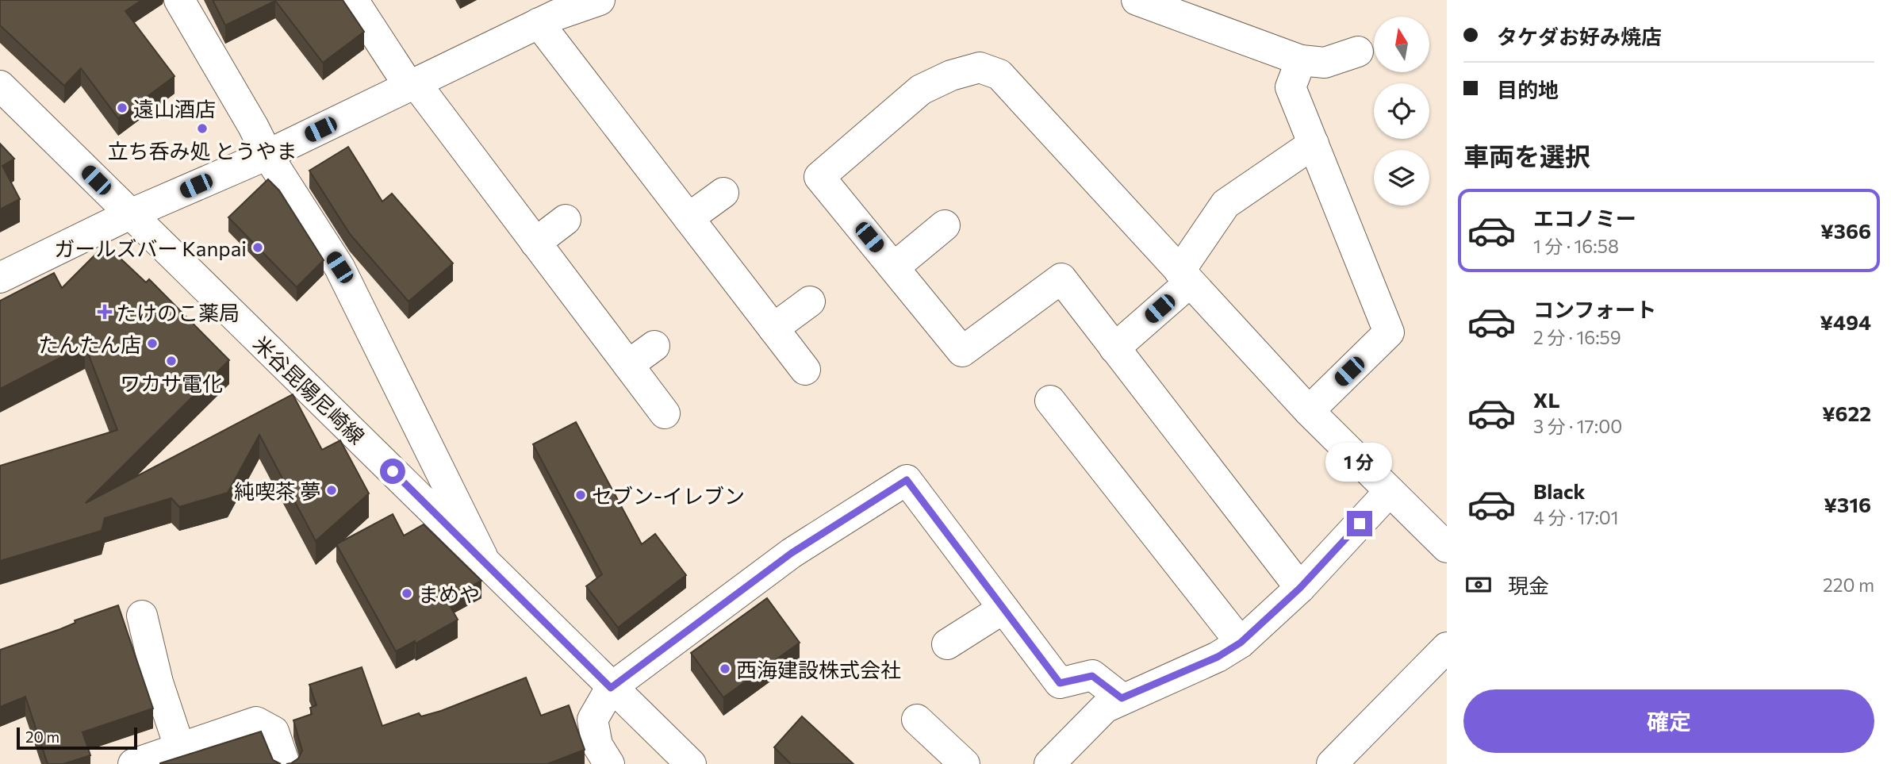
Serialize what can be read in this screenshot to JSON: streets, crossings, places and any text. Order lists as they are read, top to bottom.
{
  "streets": {
    "street": ["米谷昆陽尼崎線"]
  },
  "places": {
    "other": [
      "遠山酒店",
      "立ち呑み処 とうやま",
      "ガールズバー Kanpai",
      "たんたん店",
      "ワカサ電化",
      "純喫茶 夢",
      "セブン-イレブン",
      "まめや",
      "西海建設株式会社"
    ],
    "health": ["たけのこ薬局"]
  },
  "scale_bar": "20 m",
  "north": "top",
  "page": {
    "banner": ["タケダお好み焼店", "目的地"],
    "heading": "車両を選択",
    "list": [
      {
        "name": "エコノミー",
        "note": "1 分 · 16:58",
        "value": "¥366"
      },
      {
        "name": "コンフォート",
        "note": "2 分 · 16:59",
        "value": "¥494"
      },
      {
        "name": "XL",
        "note": "3 分 · 17:00",
        "value": "¥622"
      },
      {
        "name": "Black",
        "note": "4 分 · 17:01",
        "value": "¥316"
      }
    ],
    "bubble": "1 分",
    "pay": ["現金", "220 m"],
    "buttons": "確定",
    "scale": "20 m"
  }
}
